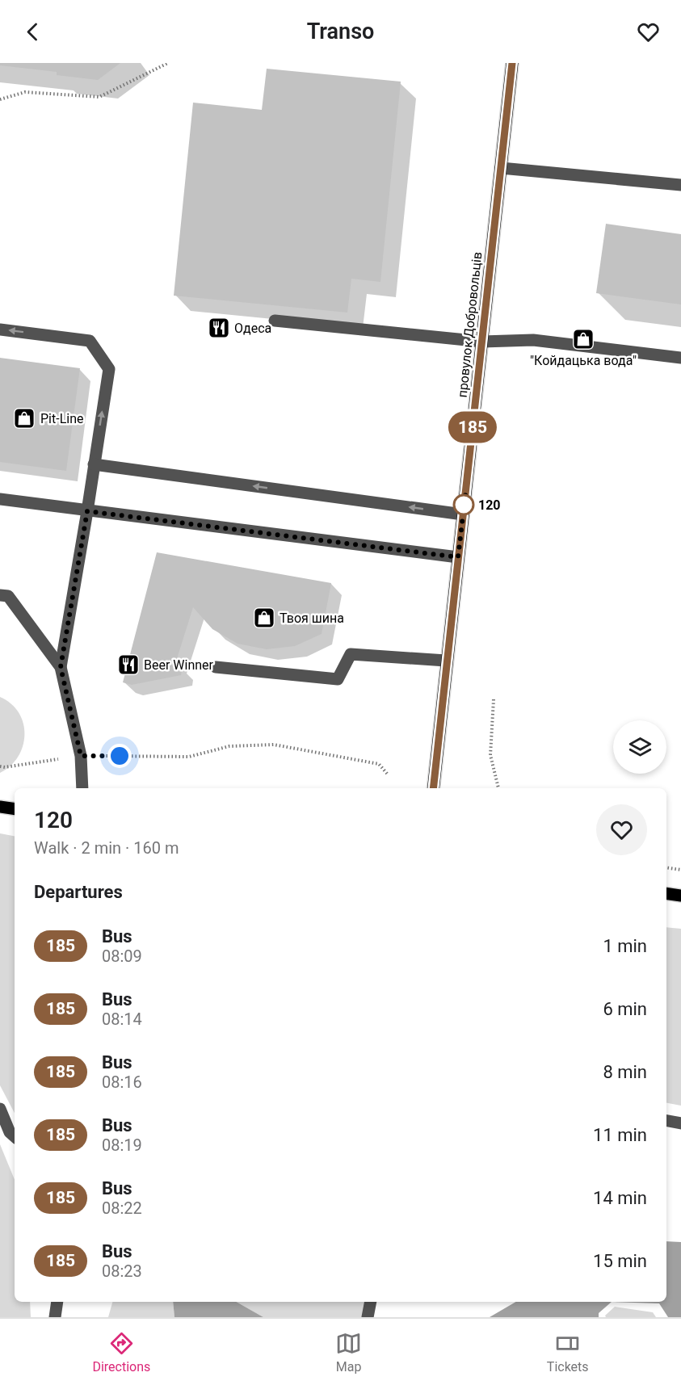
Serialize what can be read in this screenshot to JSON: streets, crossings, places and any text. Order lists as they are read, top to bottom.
{
  "streets": {
    "main road": ["провулок Добровольців"]
  },
  "places": {
    "restaurant": ["Одеса", "Beer Winner"],
    "shop": ["\"Койдацька вода\"", "Pit-Line", "Твоя шина"],
    "other": ["120"]
  },
  "lines": ["bus line 185"],
  "page": {
    "header": "Transo",
    "on_map": "185",
    "heading": [
      ["120", "Walk · 2 min · 160 m"],
      "Departures"
    ],
    "list": [
      {
        "mark": "185",
        "name": "Bus",
        "note": "08:09",
        "value": "1 min"
      },
      {
        "mark": "185",
        "name": "Bus",
        "note": "08:14",
        "value": "6 min"
      },
      {
        "mark": "185",
        "name": "Bus",
        "note": "08:16",
        "value": "8 min"
      },
      {
        "mark": "185",
        "name": "Bus",
        "note": "08:19",
        "value": "11 min"
      },
      {
        "mark": "185",
        "name": "Bus",
        "note": "08:22",
        "value": "14 min"
      },
      {
        "mark": "185",
        "name": "Bus",
        "note": "08:23",
        "value": "15 min"
      }
    ],
    "tabs": ["Directions", "Map", "Tickets"]
  }
}
